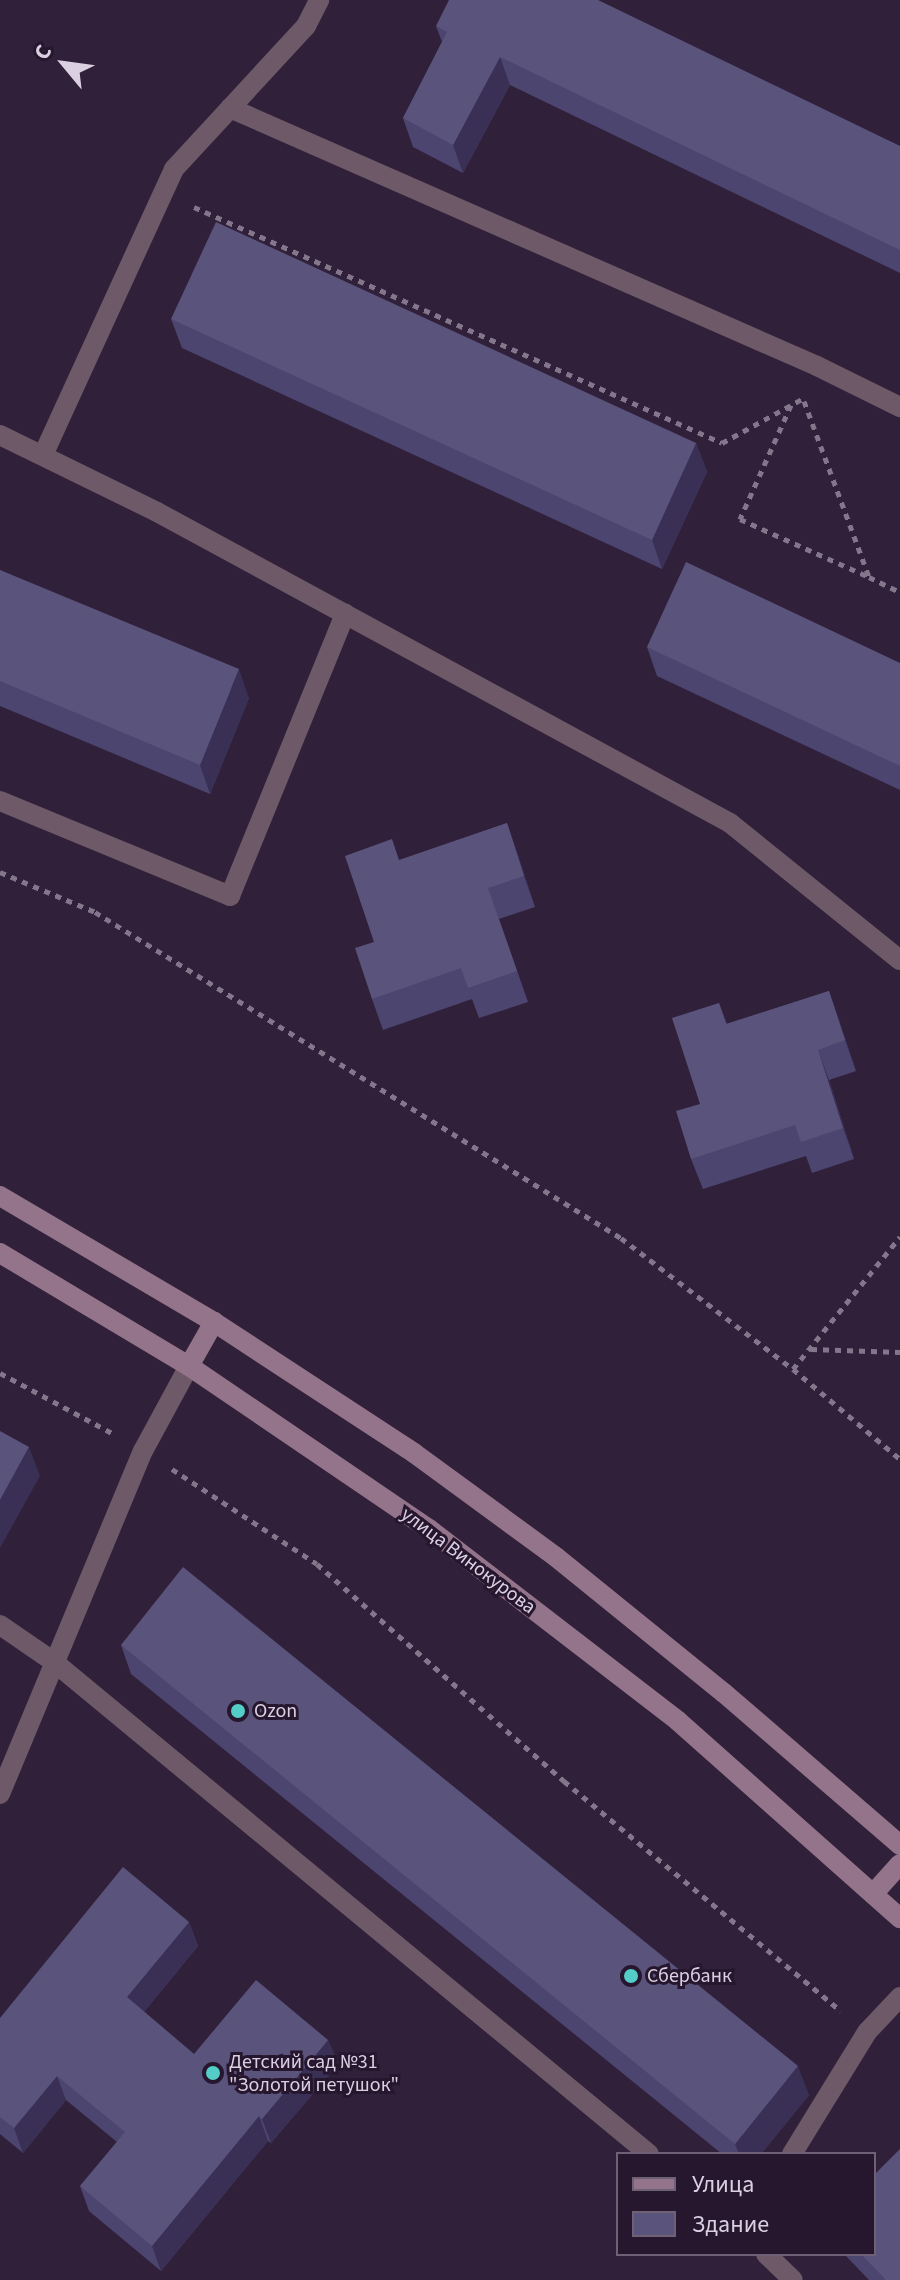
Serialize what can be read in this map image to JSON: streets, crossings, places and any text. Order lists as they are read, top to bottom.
{
  "streets": {
    "main road": ["улица Винокурова"]
  },
  "places": ["Ozon", "Сбербанк", "Детский сад №31 \"Золотой петушок\""],
  "legend": ["Улица", "Здание"],
  "north": "top left"
}
